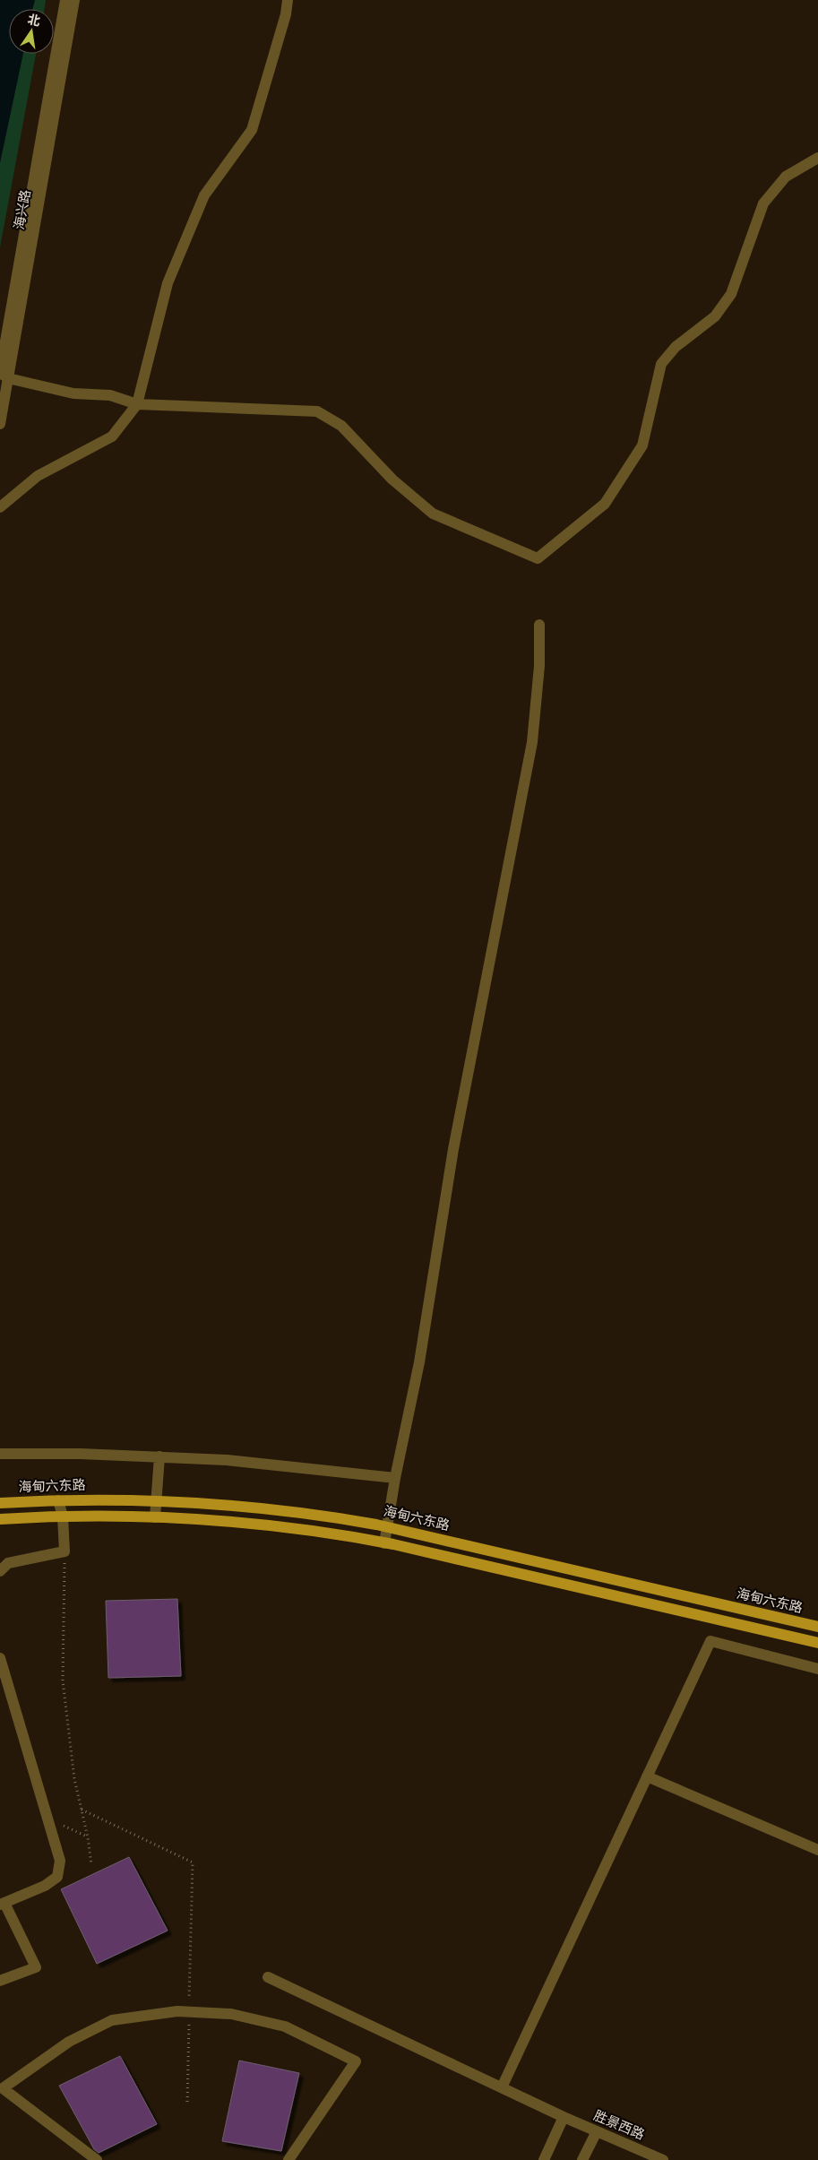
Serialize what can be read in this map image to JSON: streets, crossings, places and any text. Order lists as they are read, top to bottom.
{
  "streets": {
    "main road": ["海甸六东路"],
    "street": ["海兴路", "胜景西路"]
  },
  "north": "top"
}
